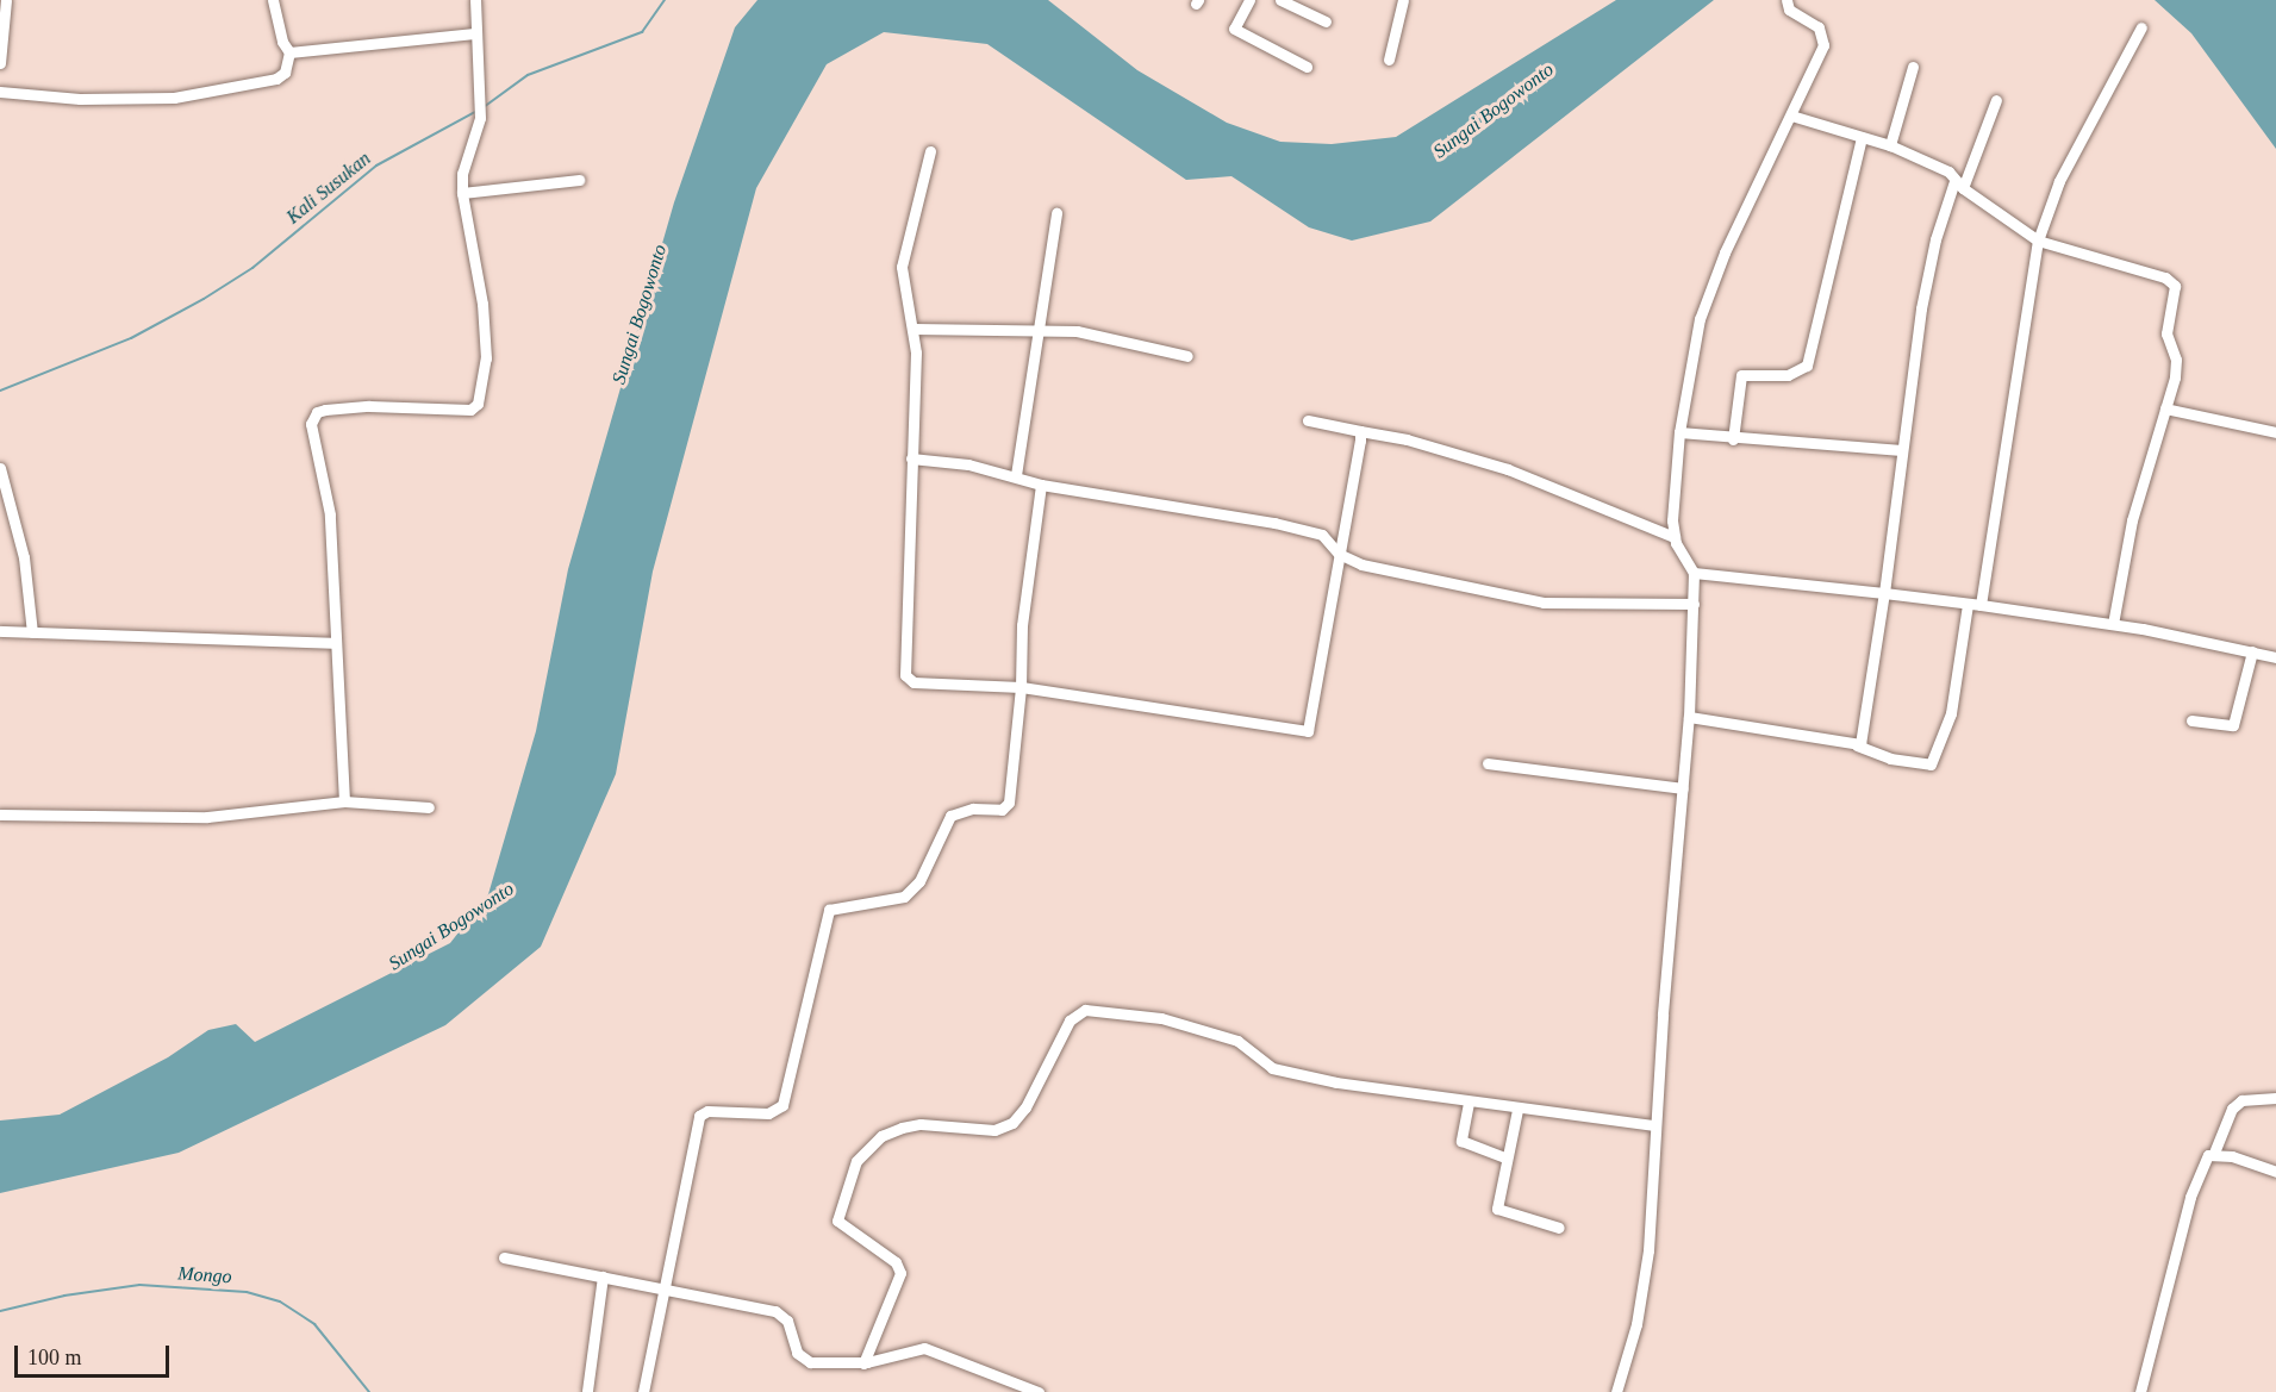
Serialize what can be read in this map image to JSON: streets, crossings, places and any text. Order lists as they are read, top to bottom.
{
  "water": ["Sungai Bogowonto", "Kali Susukan", "Mongo"],
  "scale_bar": "100 m"
}
